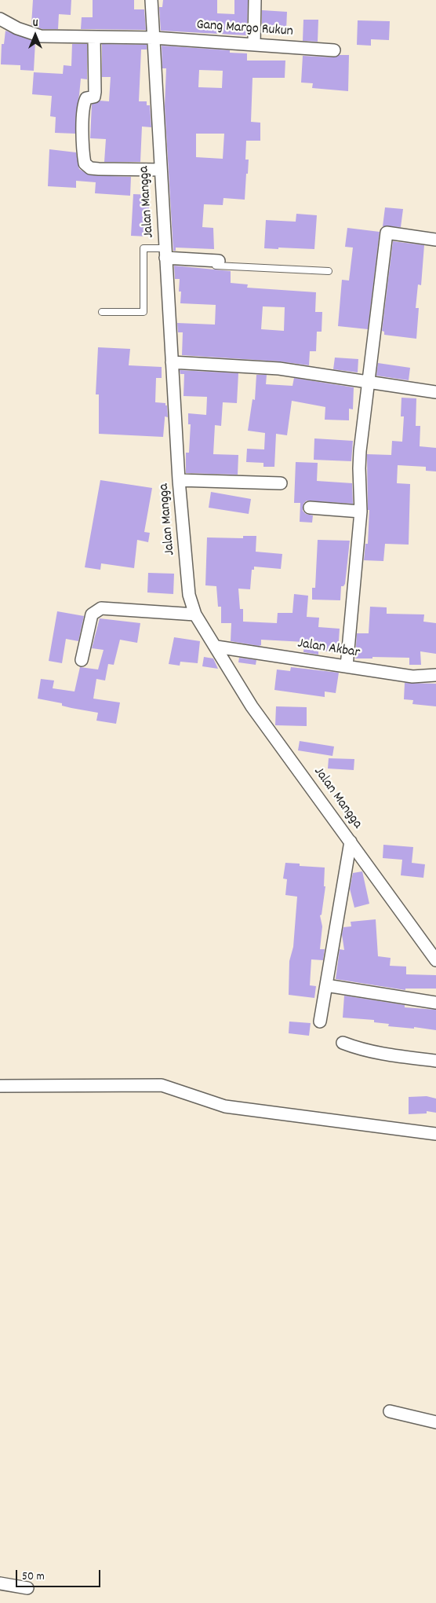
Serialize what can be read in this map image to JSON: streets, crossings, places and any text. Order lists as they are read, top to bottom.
{
  "streets": {
    "street": ["Gang Margo Rukun", "Jalan Mangga", "Jalan Akbar"]
  },
  "crossings": [
    ["Gang Margo Rukun", "Jalan Mangga"],
    ["Jalan Mangga", "Jalan Akbar"]
  ],
  "scale_bar": "50 m",
  "north": "top"
}
